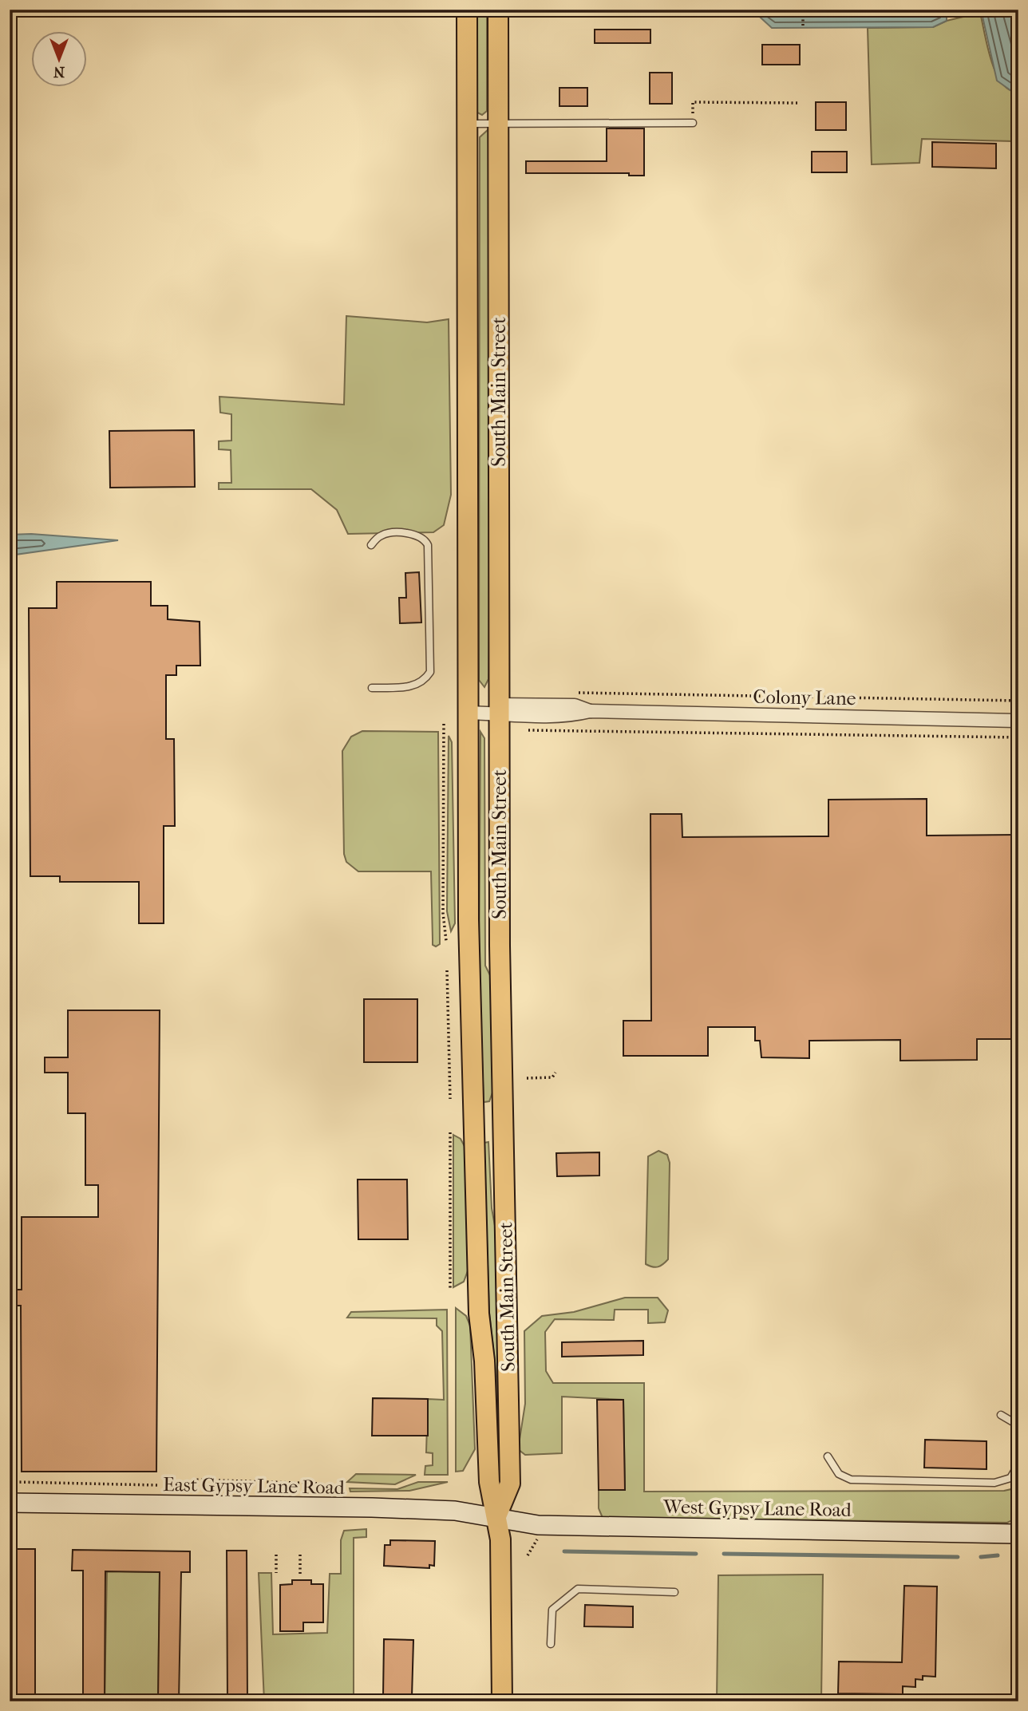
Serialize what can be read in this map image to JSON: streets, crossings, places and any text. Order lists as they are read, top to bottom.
{
  "streets": {
    "main road": ["South Main Street", "East Gypsy Lane Road", "West Gypsy Lane Road"],
    "street": ["Colony Lane"]
  },
  "crossings": [
    ["South Main Street", "Colony Lane"],
    ["South Main Street", "East Gypsy Lane Road"],
    ["South Main Street", "West Gypsy Lane Road"],
    ["East Gypsy Lane Road", "West Gypsy Lane Road"]
  ],
  "north": "bottom"
}
